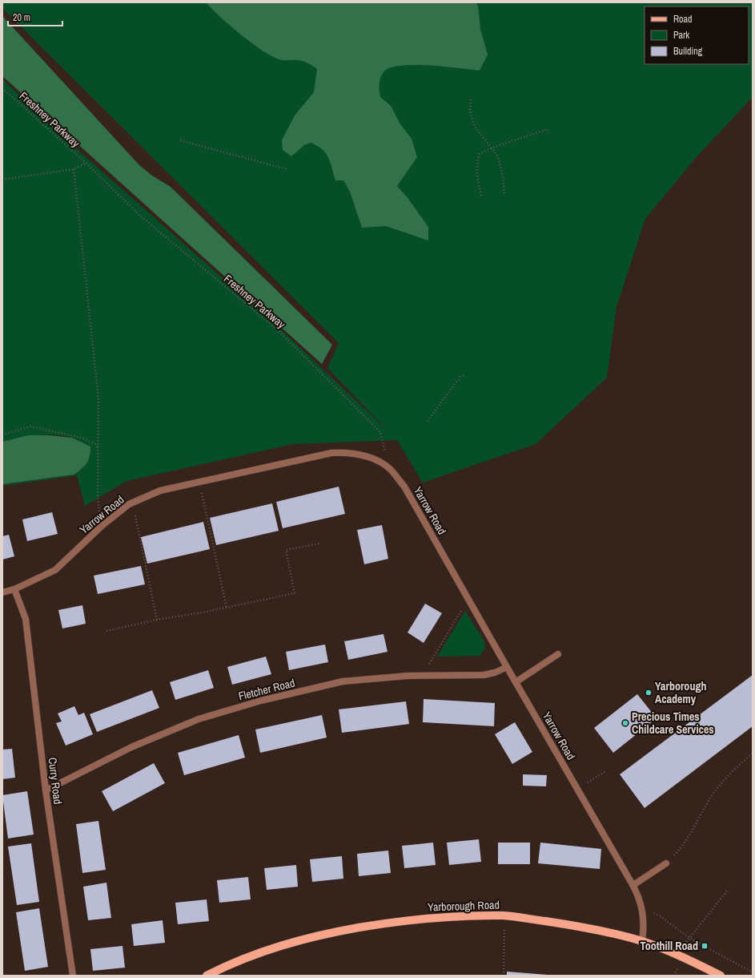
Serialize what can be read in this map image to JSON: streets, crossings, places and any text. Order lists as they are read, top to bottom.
{
  "streets": {
    "main road": ["Yarborough Road"],
    "street": ["Yarrow Road", "Fletcher Road", "Curry Road"],
    "path": ["Freshney Parkway"]
  },
  "crossings": [
    ["Freshney Parkway", "Yarrow Road"],
    ["Yarrow Road", "Fletcher Road"],
    ["Yarrow Road", "Curry Road"],
    ["Yarrow Road", "Yarborough Road"],
    ["Fletcher Road", "Curry Road"]
  ],
  "places": {
    "other": ["Yarborough Academy", "Precious Times Childcare Services"],
    "transit": ["Toothill Road"]
  },
  "legend": ["Road", "Park", "Building"],
  "scale_bar": "20 m"
}
